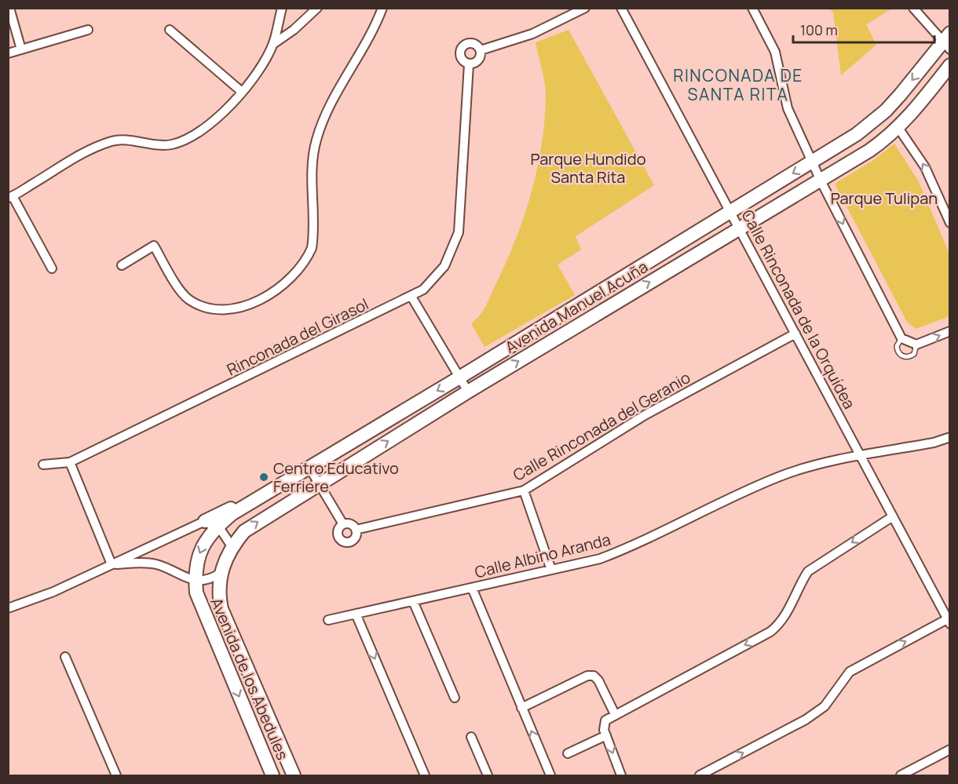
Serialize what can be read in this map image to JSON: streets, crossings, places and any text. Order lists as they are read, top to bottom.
{
  "streets": {
    "street": [
      "Avenida Manuel Acuña",
      "Calle Rinconada de la Orquídea",
      "Rinconada del Girasol",
      "Calle Rinconada del Geranio",
      "Calle Albino Aranda",
      "Avenida de los Abedules"
    ]
  },
  "crossings": [
    ["Avenida Manuel Acuña", "Calle Rinconada de la Orquídea"],
    ["Avenida Manuel Acuña", "Avenida de los Abedules"],
    ["Calle Rinconada de la Orquídea", "Calle Rinconada del Geranio"],
    ["Calle Rinconada de la Orquídea", "Calle Albino Aranda"]
  ],
  "districts": ["RINCONADA DE SANTA RITA"],
  "parks": ["Parque Hundido Santa Rita", "Parque Tulipan"],
  "places": ["Centro Educativo Ferriere"],
  "scale_bar": "100 m"
}
